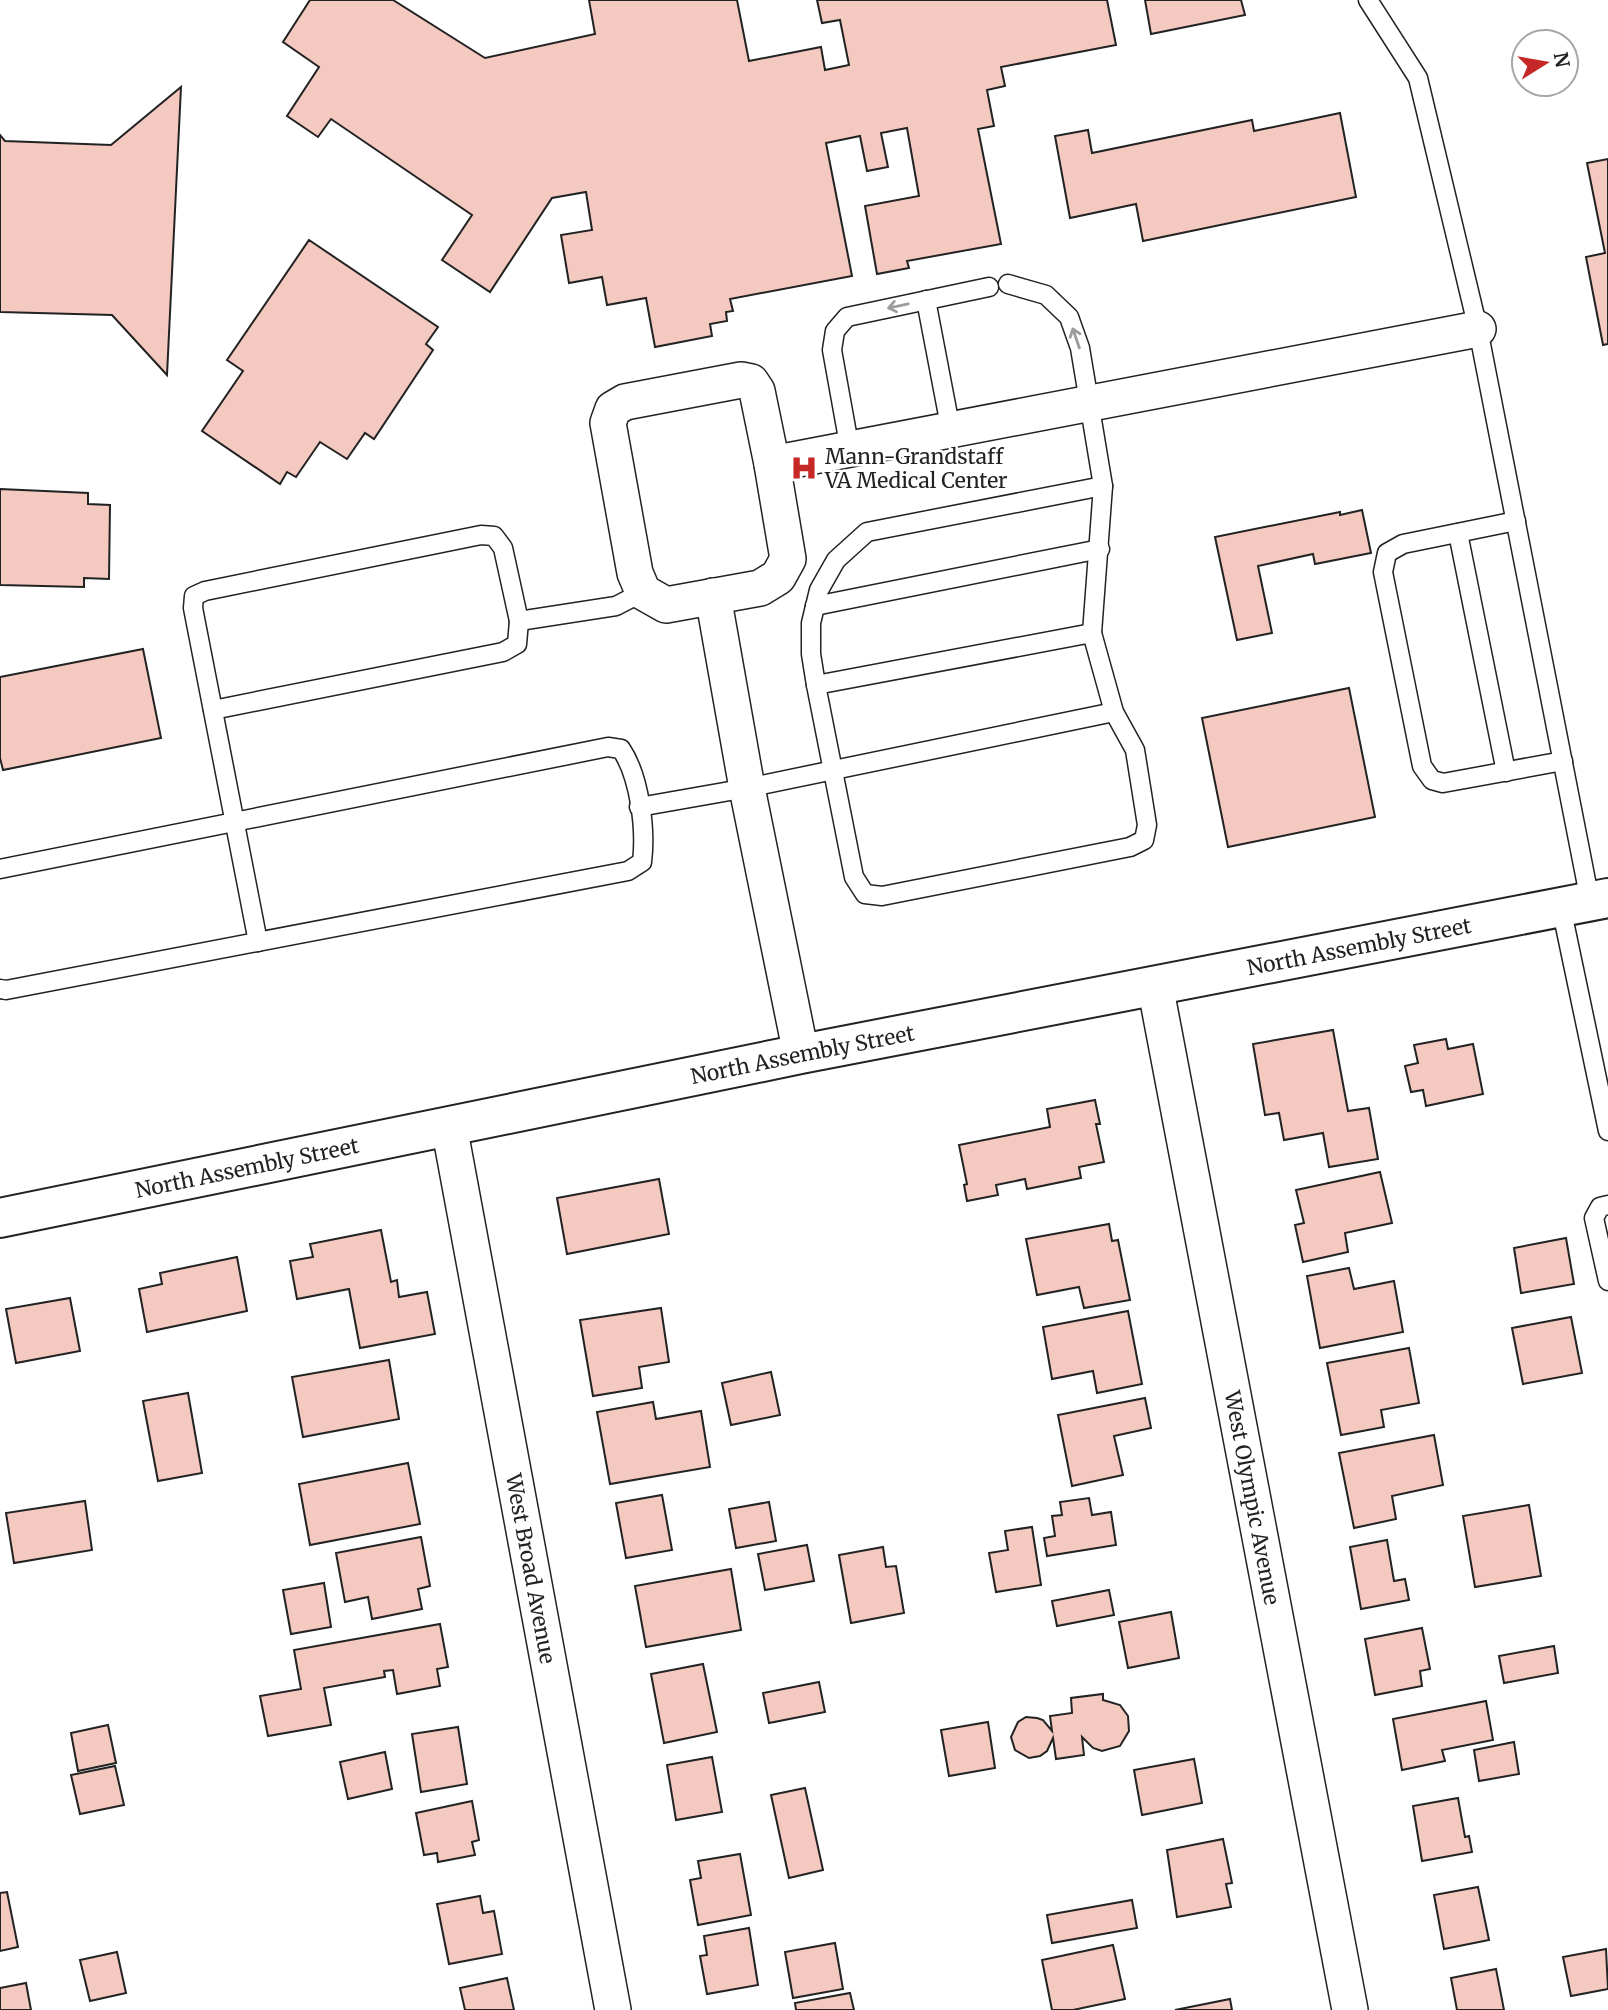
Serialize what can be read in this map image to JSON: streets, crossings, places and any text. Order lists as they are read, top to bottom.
{
  "streets": {
    "main road": ["North Assembly Street"],
    "street": ["West Olympic Avenue", "West Broad Avenue"]
  },
  "crossings": [
    ["North Assembly Street", "West Olympic Avenue"],
    ["North Assembly Street", "West Broad Avenue"]
  ],
  "places": {
    "hospital": ["Mann-Grandstaff VA Medical Center"]
  },
  "north": "right"
}
